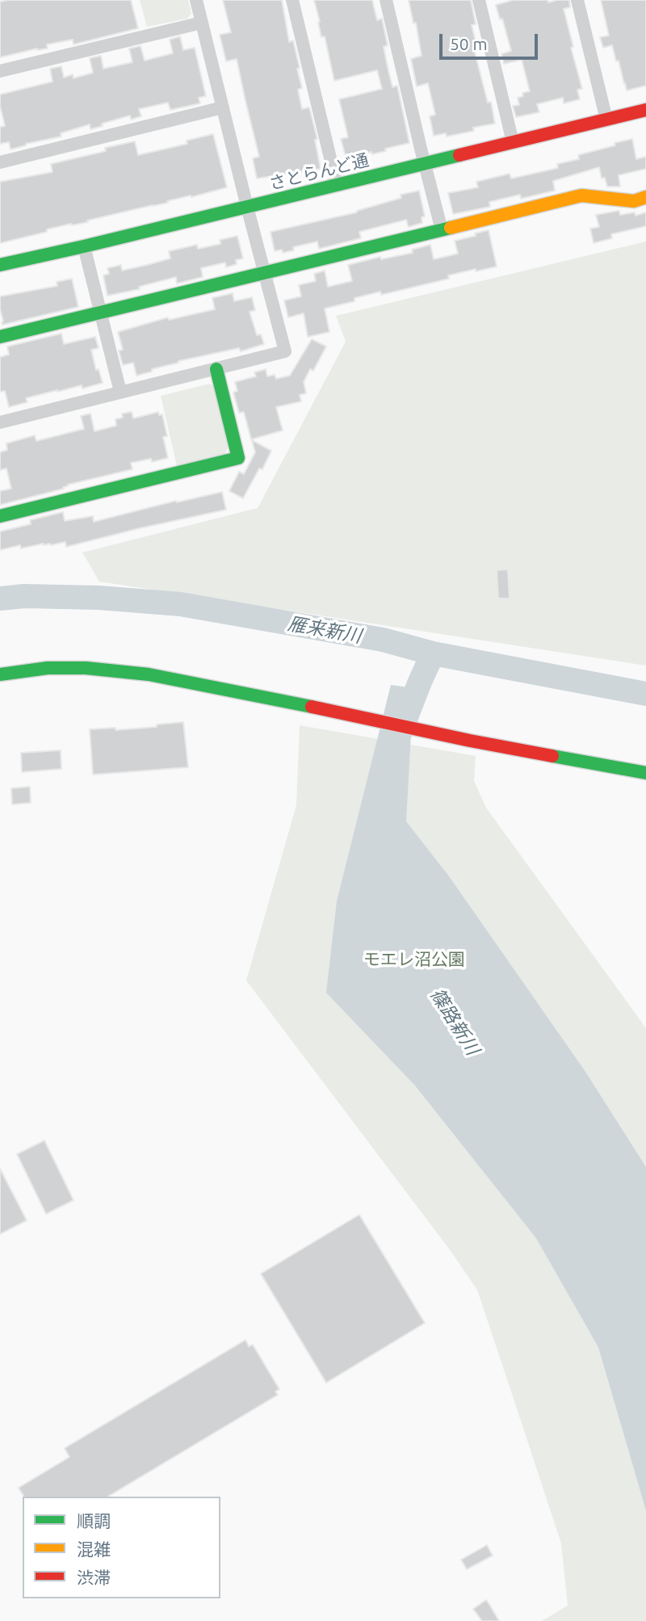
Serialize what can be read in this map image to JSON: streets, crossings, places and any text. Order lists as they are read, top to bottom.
{
  "streets": {
    "street": ["さとらんど通"]
  },
  "water": ["雁来新川", "篠路新川"],
  "parks": ["モエレ沼公園"],
  "legend": ["順調", "混雑", "渋滞"],
  "scale_bar": "50 m"
}
